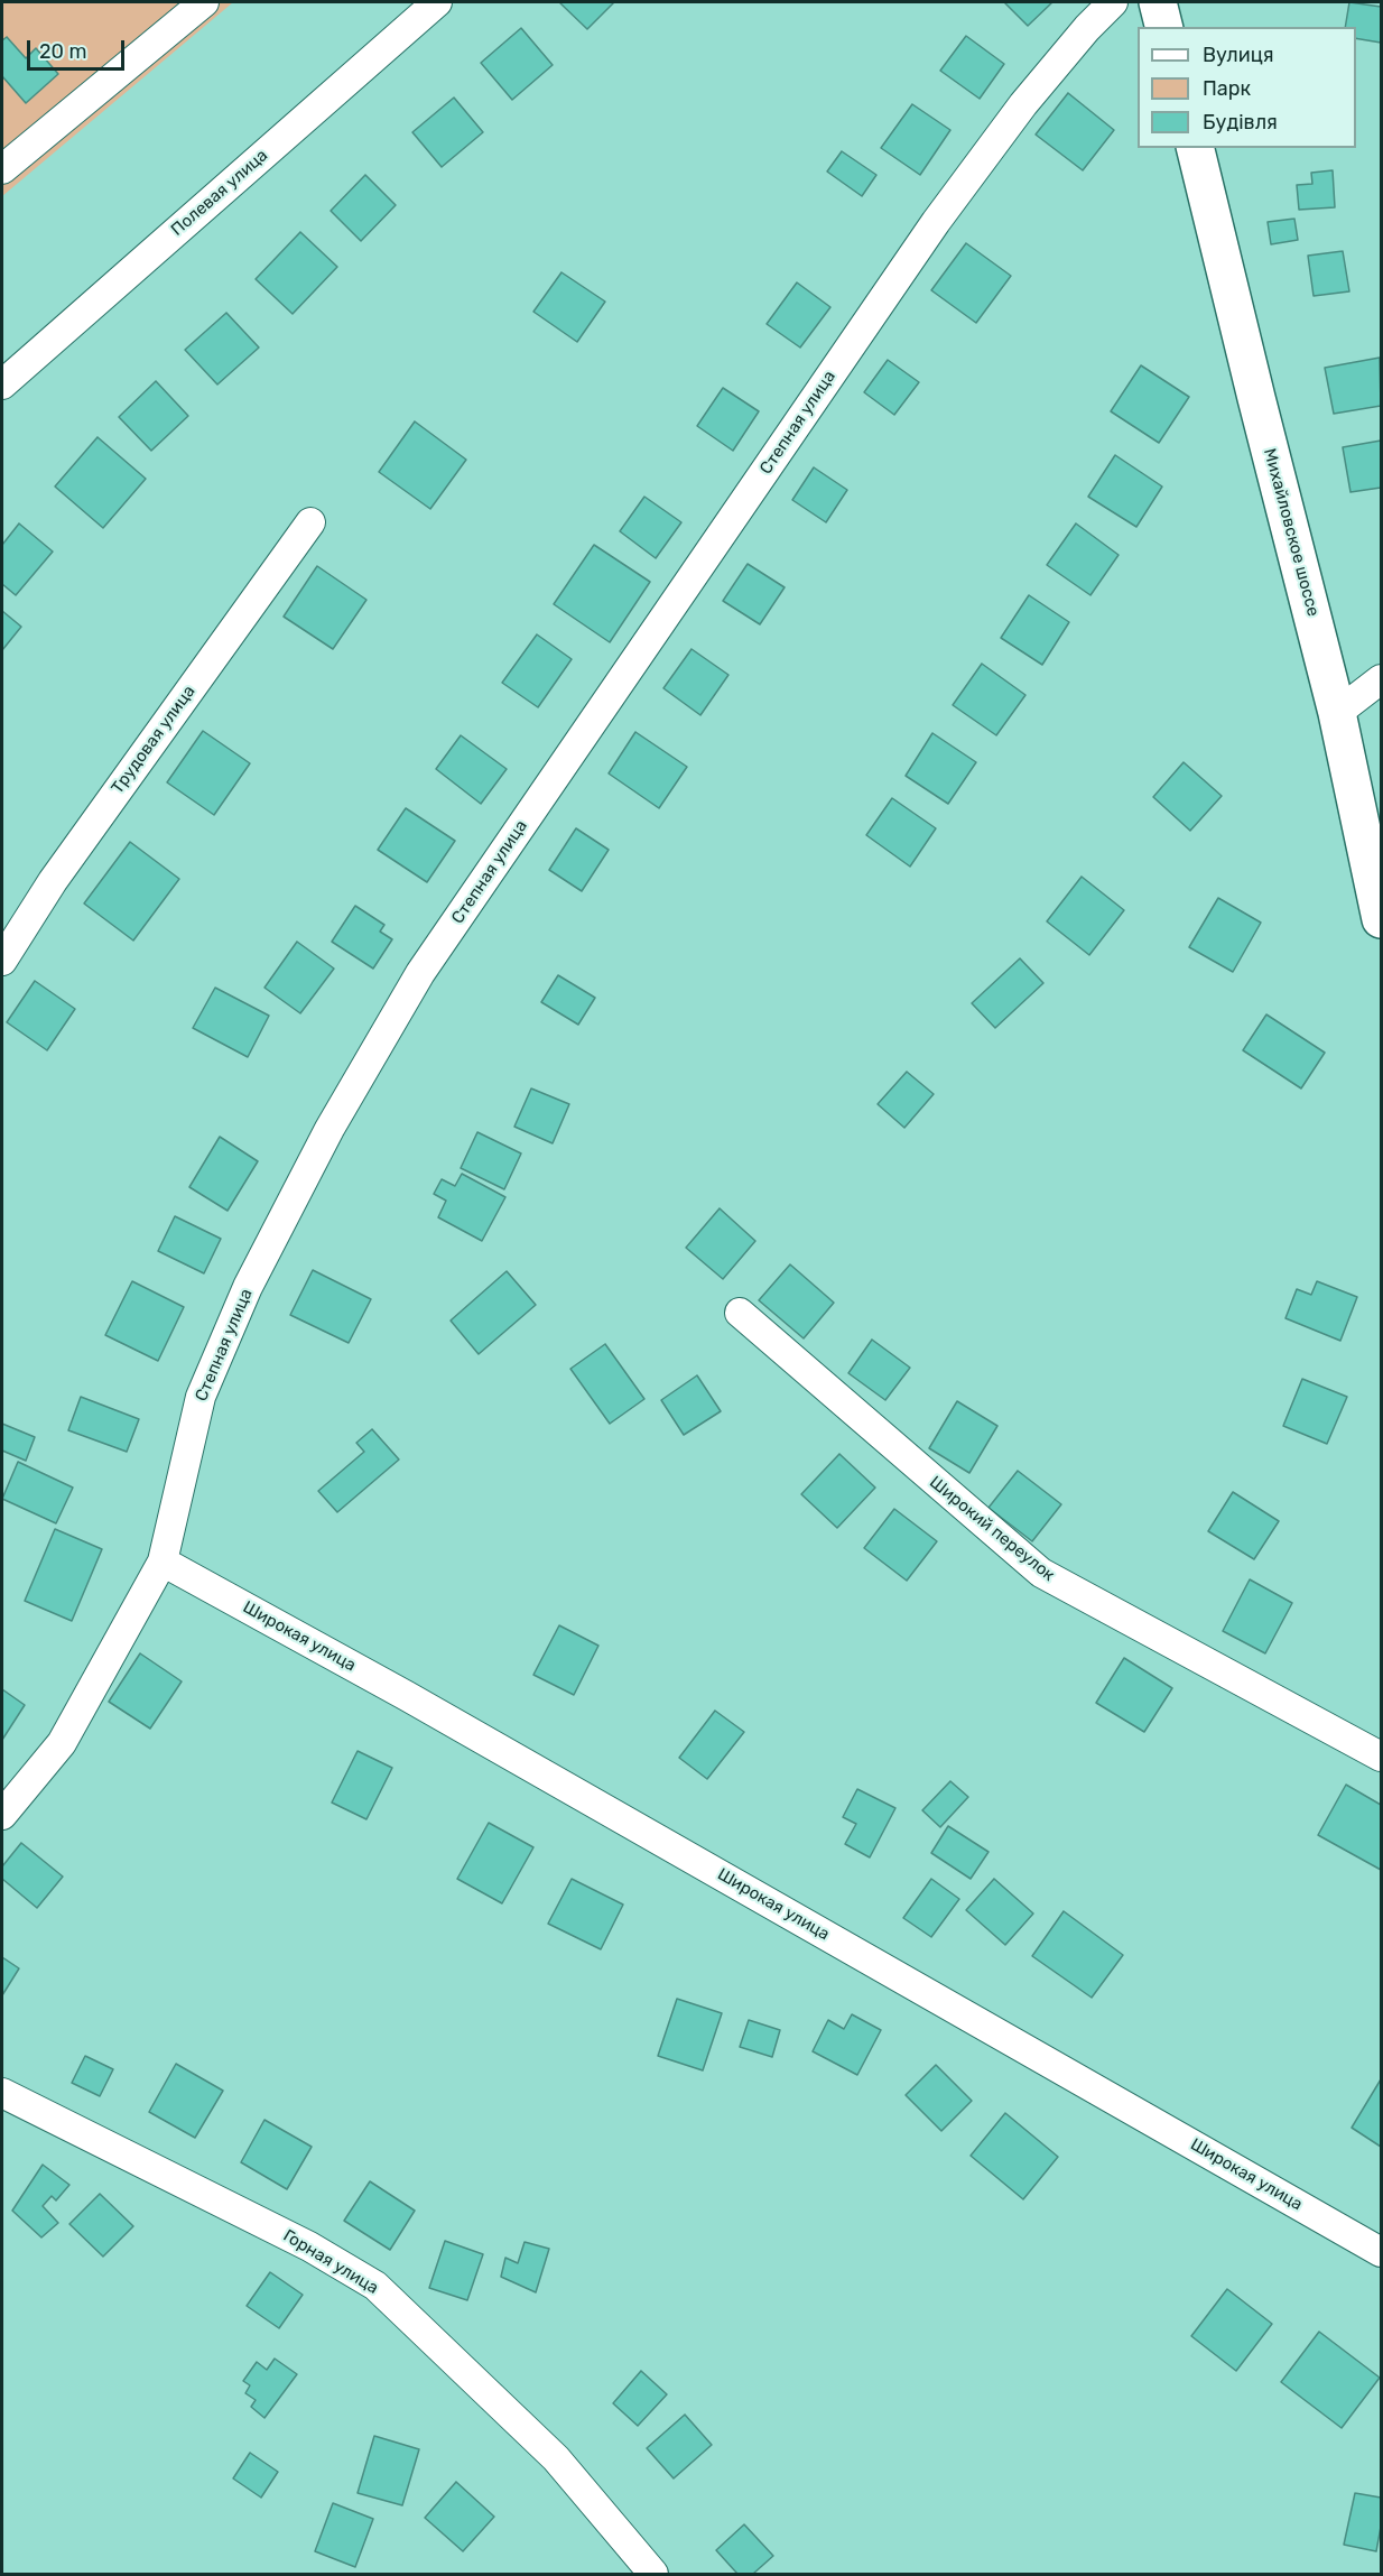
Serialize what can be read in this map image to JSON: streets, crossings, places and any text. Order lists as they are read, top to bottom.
{
  "streets": {
    "main road": ["Михайловское шоссе"],
    "street": [
      "Полевая улица",
      "Степная улица",
      "Трудовая улица",
      "Широкий переулок",
      "Широкая улица",
      "Горная улица"
    ]
  },
  "crossings": [
    ["Степная улица", "Широкая улица"]
  ],
  "legend": ["Вулиця", "Парк", "Будівля"],
  "scale_bar": "20 m"
}
